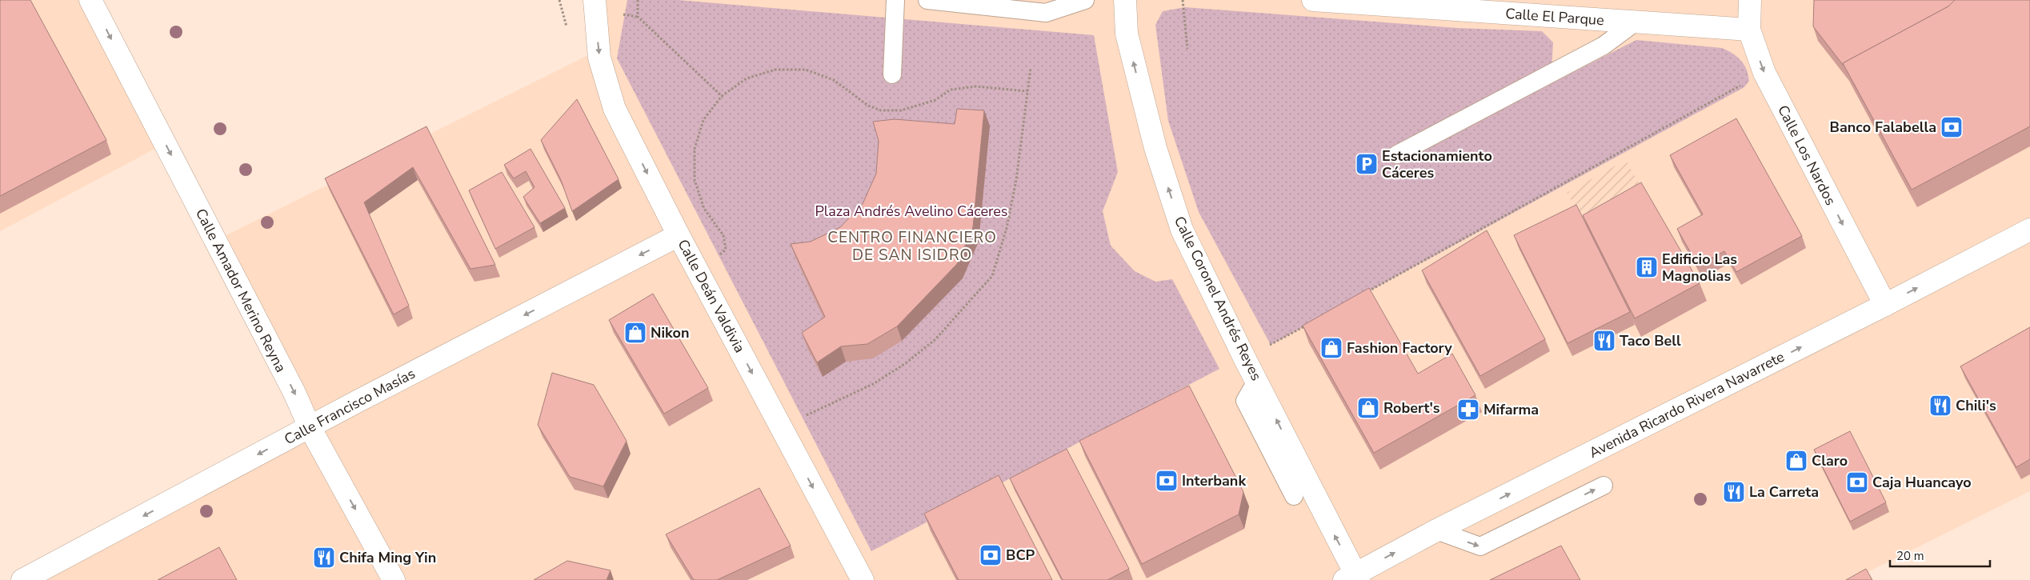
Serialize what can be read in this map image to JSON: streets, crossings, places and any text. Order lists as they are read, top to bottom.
{
  "streets": {
    "street": [
      "Calle El Parque",
      "Calle Los Nardos",
      "Calle Amador Merino Reyna",
      "Calle Deán Valdivia",
      "Calle Coronel Andrés Reyes",
      "Avenida Ricardo Rivera Navarrete",
      "Calle Francisco Masías"
    ]
  },
  "crossings": [
    ["Calle El Parque", "Calle Los Nardos"],
    ["Calle Los Nardos", "Avenida Ricardo Rivera Navarrete"],
    ["Calle Amador Merino Reyna", "Calle Francisco Masías"],
    ["Calle Deán Valdivia", "Calle Francisco Masías"],
    ["Calle Coronel Andrés Reyes", "Avenida Ricardo Rivera Navarrete"]
  ],
  "one_way": [
    "Calle Los Nardos",
    "Calle Amador Merino Reyna",
    "Calle Deán Valdivia",
    "Calle Coronel Andrés Reyes",
    "Avenida Ricardo Rivera Navarrete",
    "Calle Francisco Masías"
  ],
  "districts": ["CENTRO FINANCIERO DE SAN ISIDRO"],
  "parks": ["Plaza Andrés Avelino Cáceres"],
  "places": {
    "bank": [
      "Banco Falabella",
      "Interbank",
      "Caja Huancayo",
      "BCP"
    ],
    "parking": ["Estacionamiento Cáceres"],
    "building": ["Edificio Las Magnolias"],
    "shop": [
      "Nikon",
      "Fashion Factory",
      "Robert's",
      "Claro"
    ],
    "restaurant": [
      "Taco Bell",
      "Chili's",
      "La Carreta",
      "Chifa Ming Yin"
    ],
    "pharmacy": ["Mifarma"]
  },
  "scale_bar": "20 m"
}
